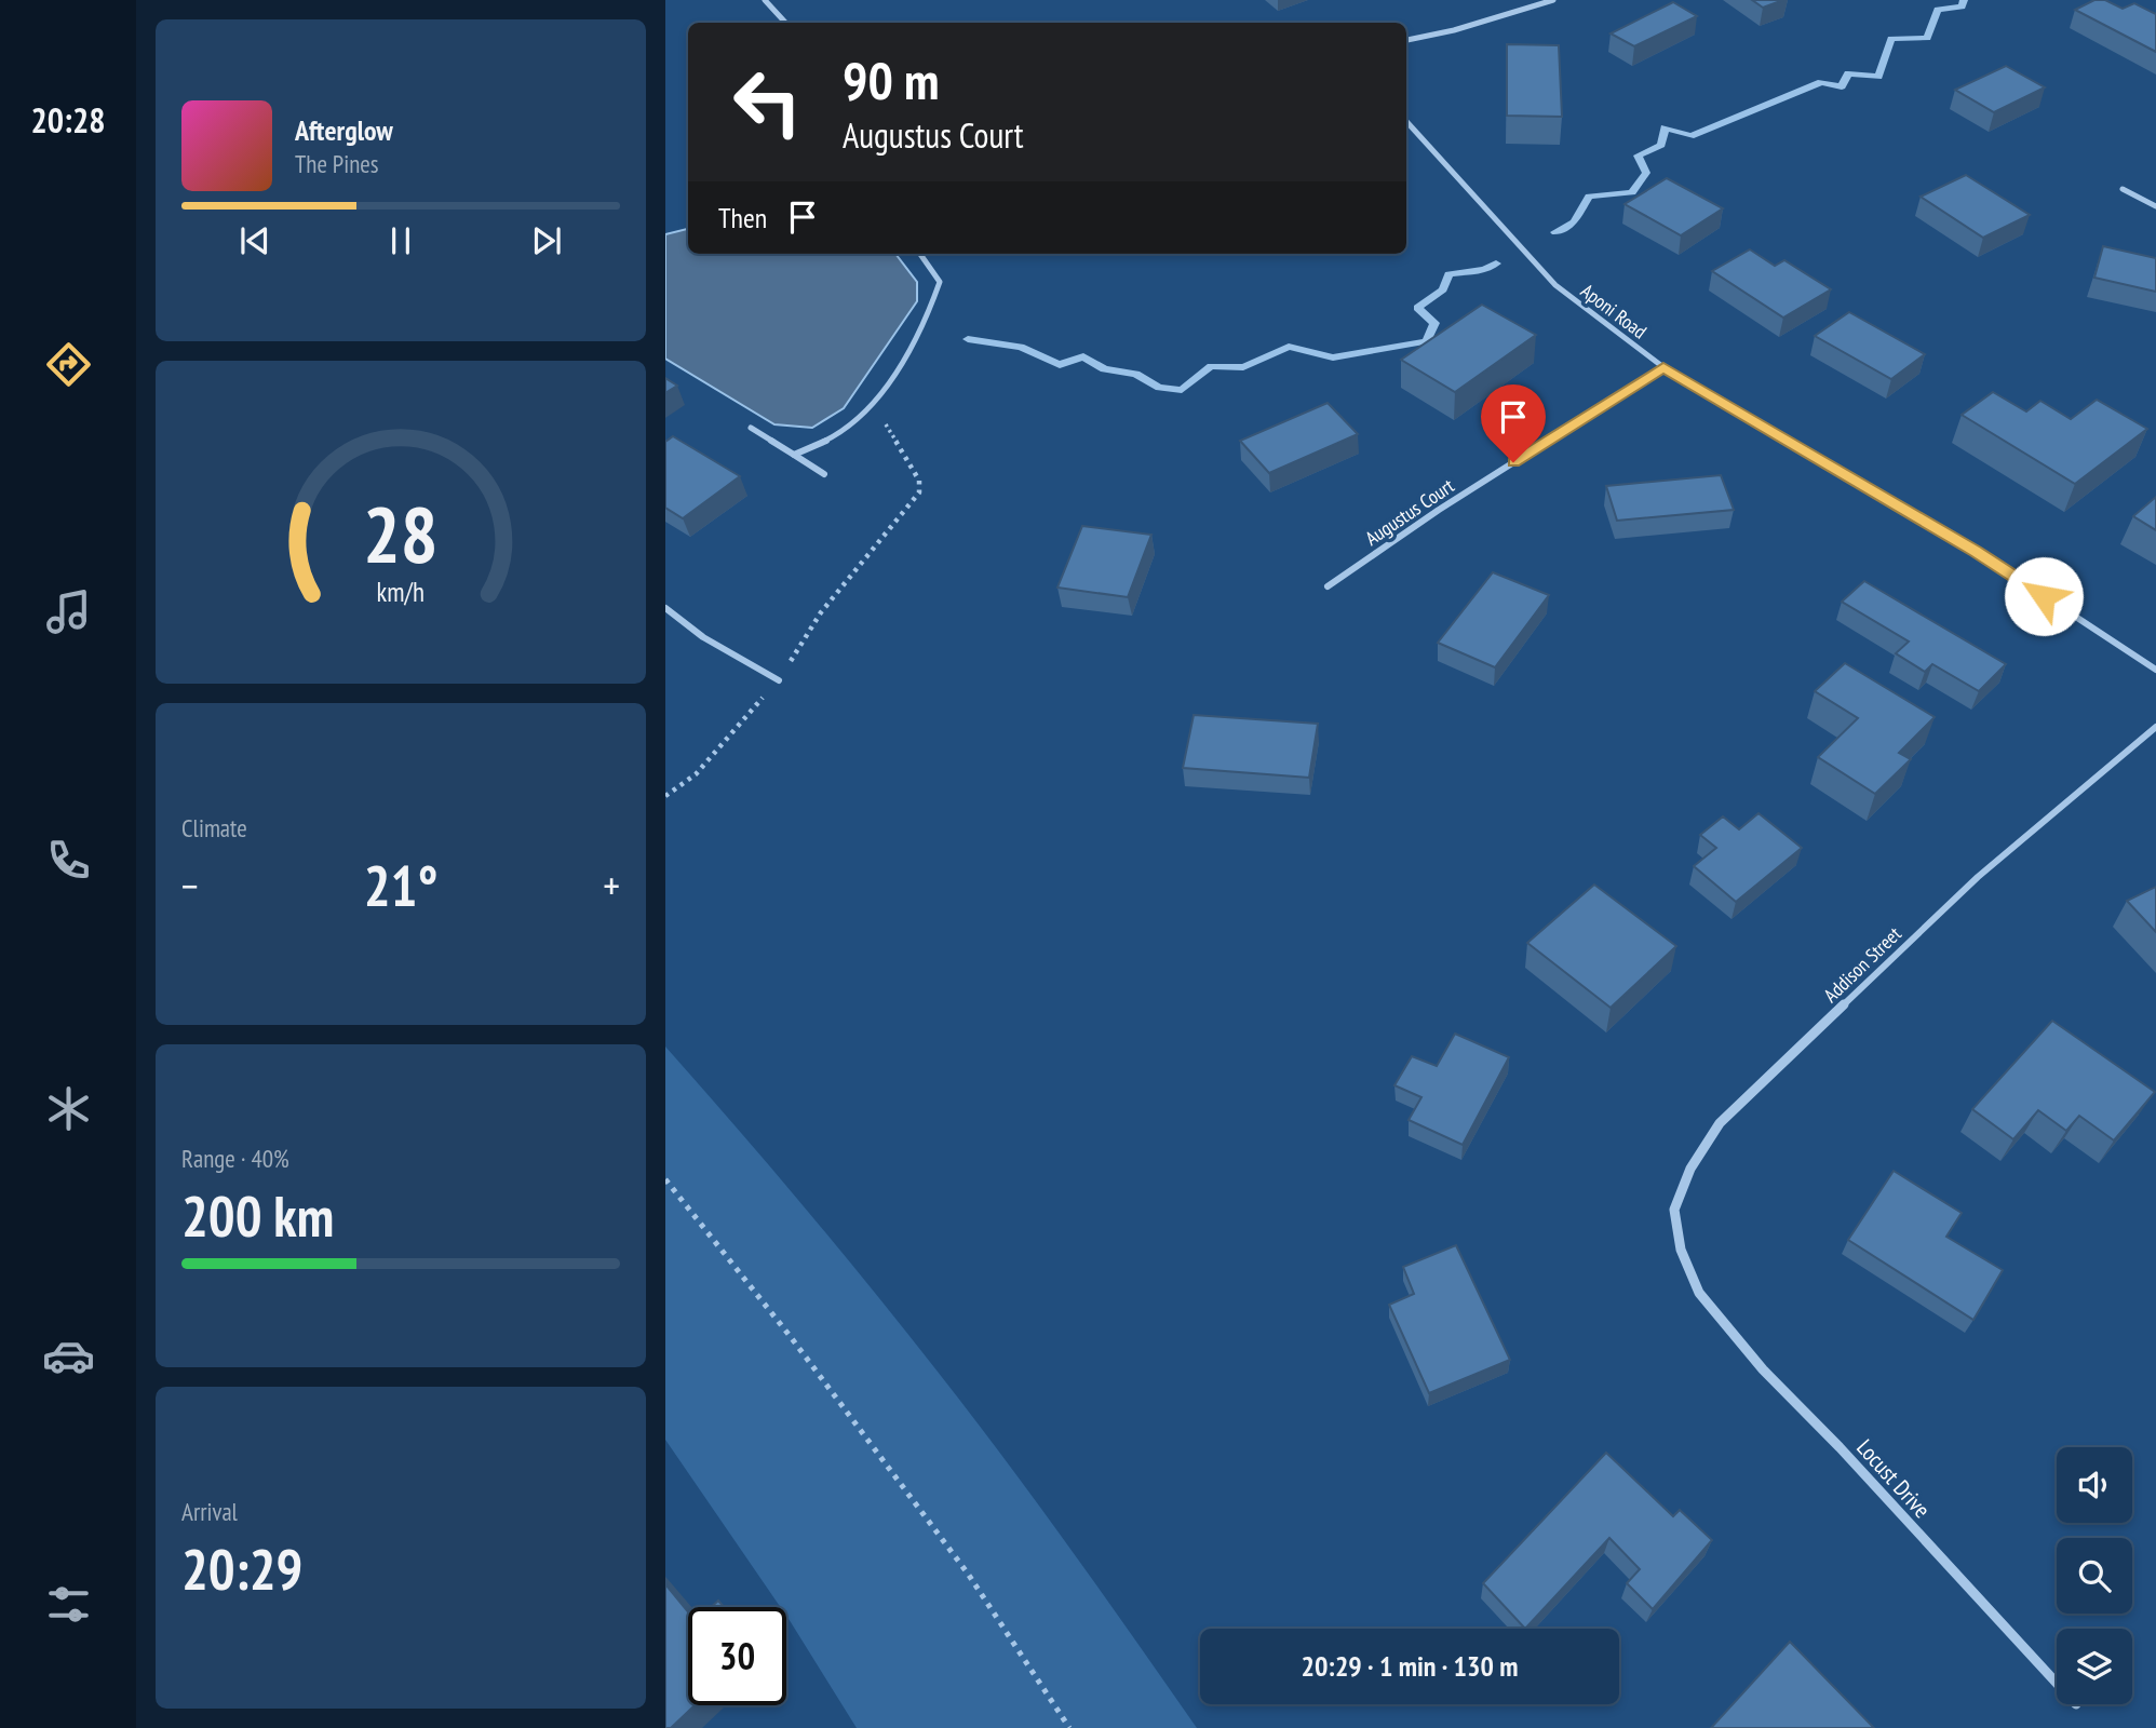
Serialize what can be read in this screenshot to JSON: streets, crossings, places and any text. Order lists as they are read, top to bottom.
{
  "streets": {
    "street": [
      "Aponi Road",
      "Augustus Court",
      "Addison Street",
      "Locust Drive"
    ]
  },
  "crossings": [
    ["Aponi Road", "Augustus Court"],
    ["Addison Street", "Locust Drive"]
  ],
  "page": {
    "tabs": "20:28",
    "turn": ["90 m", "Augustus Court"],
    "song": ["Afterglow", "The Pines"],
    "then": "Then",
    "tile": [
      "Climate",
      ["Range · 40%", "200 km"],
      ["Arrival", "20:29"]
    ],
    "heat": ["−", "21°", "+"],
    "limit": "30",
    "trip": "20:29 · 1 min · 130 m",
    "gauge": ["28", "km/h"]
  }
}
